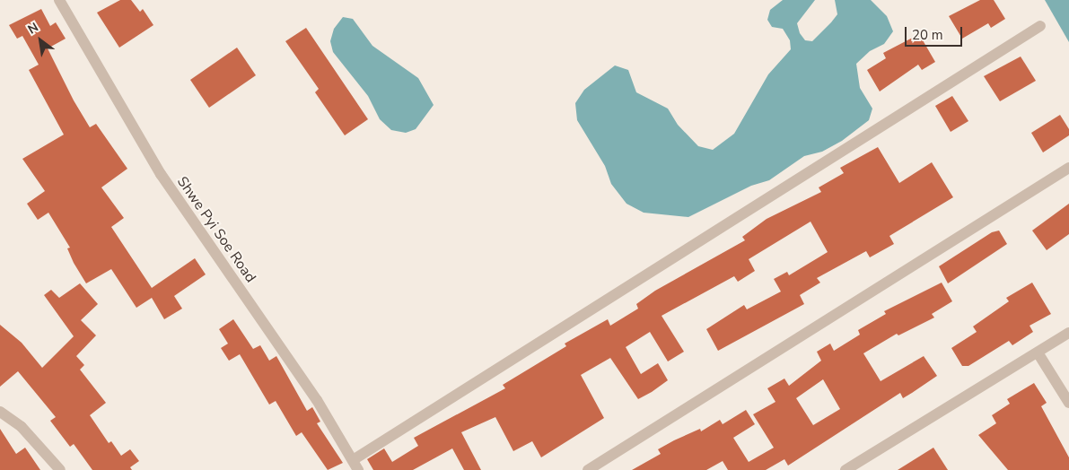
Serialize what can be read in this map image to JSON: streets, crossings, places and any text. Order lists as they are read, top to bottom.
{
  "streets": {
    "street": ["Shwe Pyi Soe Road"]
  },
  "scale_bar": "20 m",
  "north": "top left"
}
